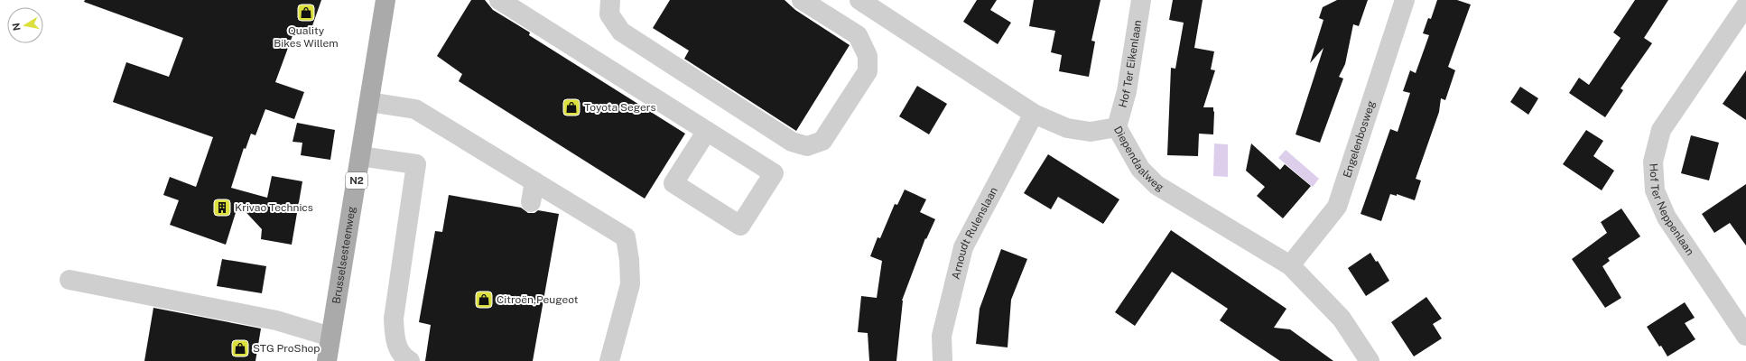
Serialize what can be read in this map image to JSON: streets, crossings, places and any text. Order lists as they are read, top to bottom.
{
  "streets": {
    "main road": ["N2", "Brusselsesteenweg"],
    "street": [
      "Hof Ter Eikenlaan",
      "Engelenbosweg",
      "Diependaalweg",
      "Hof Ter Neppenlaan",
      "Arnoudt Rulenslaan"
    ]
  },
  "crossings": [
    ["Hof Ter Eikenlaan", "Diependaalweg"],
    ["Engelenbosweg", "Diependaalweg"],
    ["Diependaalweg", "Arnoudt Rulenslaan"]
  ],
  "places": {
    "shop": [
      "Quality Bikes Willem",
      "Toyota Segers",
      "Citroën,Peugeot",
      "STG ProShop"
    ],
    "building": ["Krivao Technics"]
  },
  "north": "left"
}
